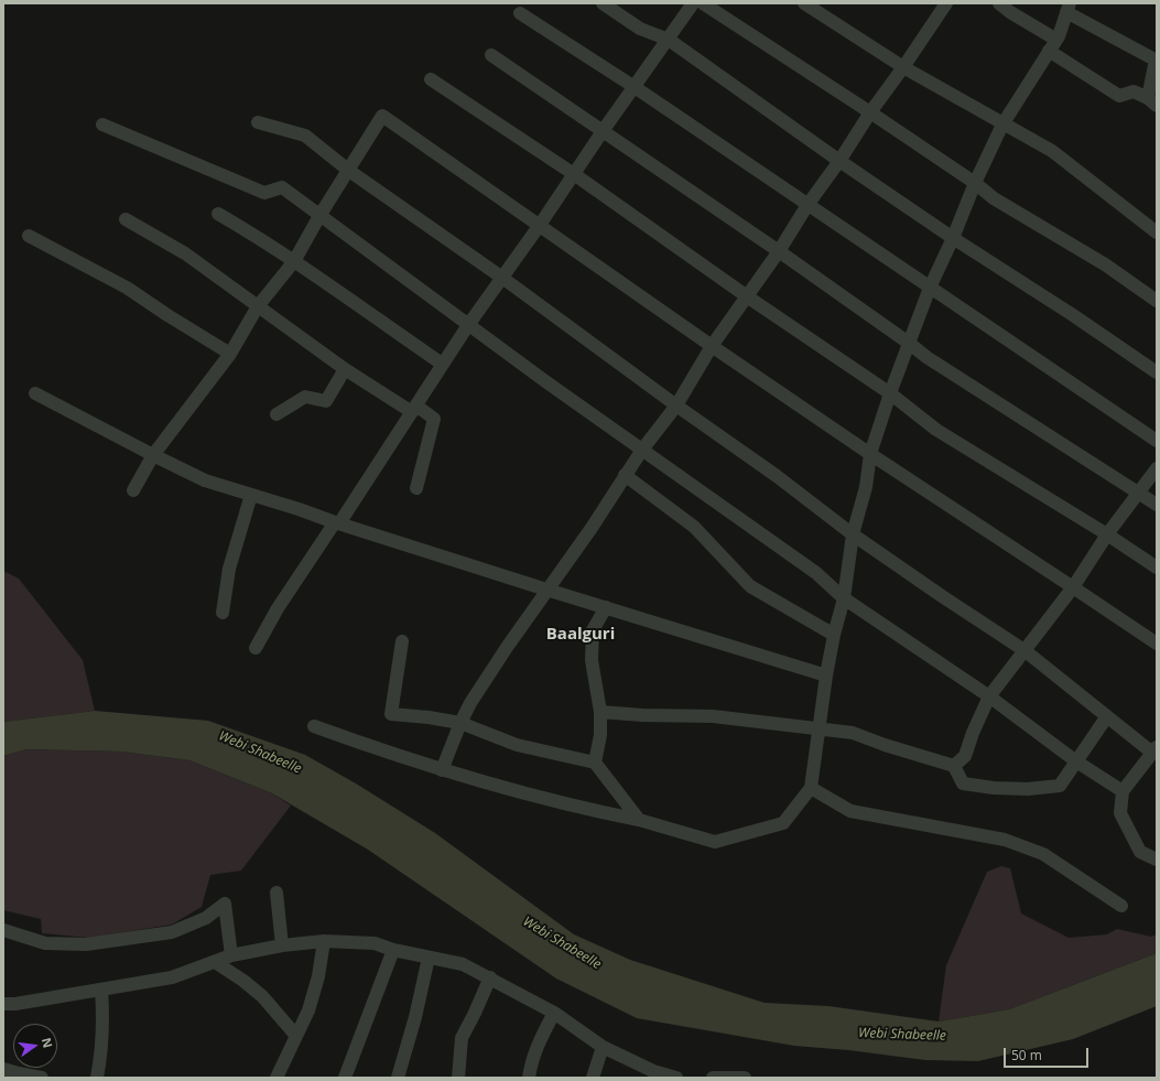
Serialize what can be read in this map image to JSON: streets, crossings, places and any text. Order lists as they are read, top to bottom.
{
  "districts": ["Baalguri"],
  "water": ["Webi Shabeelle"],
  "scale_bar": "50 m",
  "north": "right"
}
